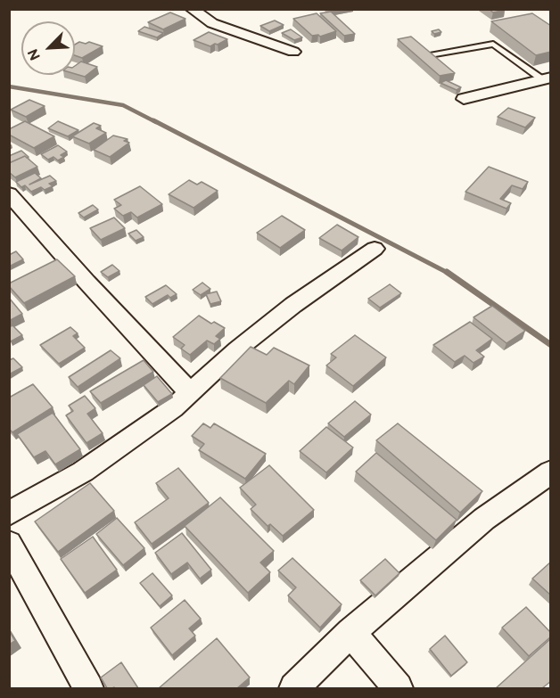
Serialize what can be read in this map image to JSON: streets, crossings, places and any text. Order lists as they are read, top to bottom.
{
  "north": "bottom left"
}
